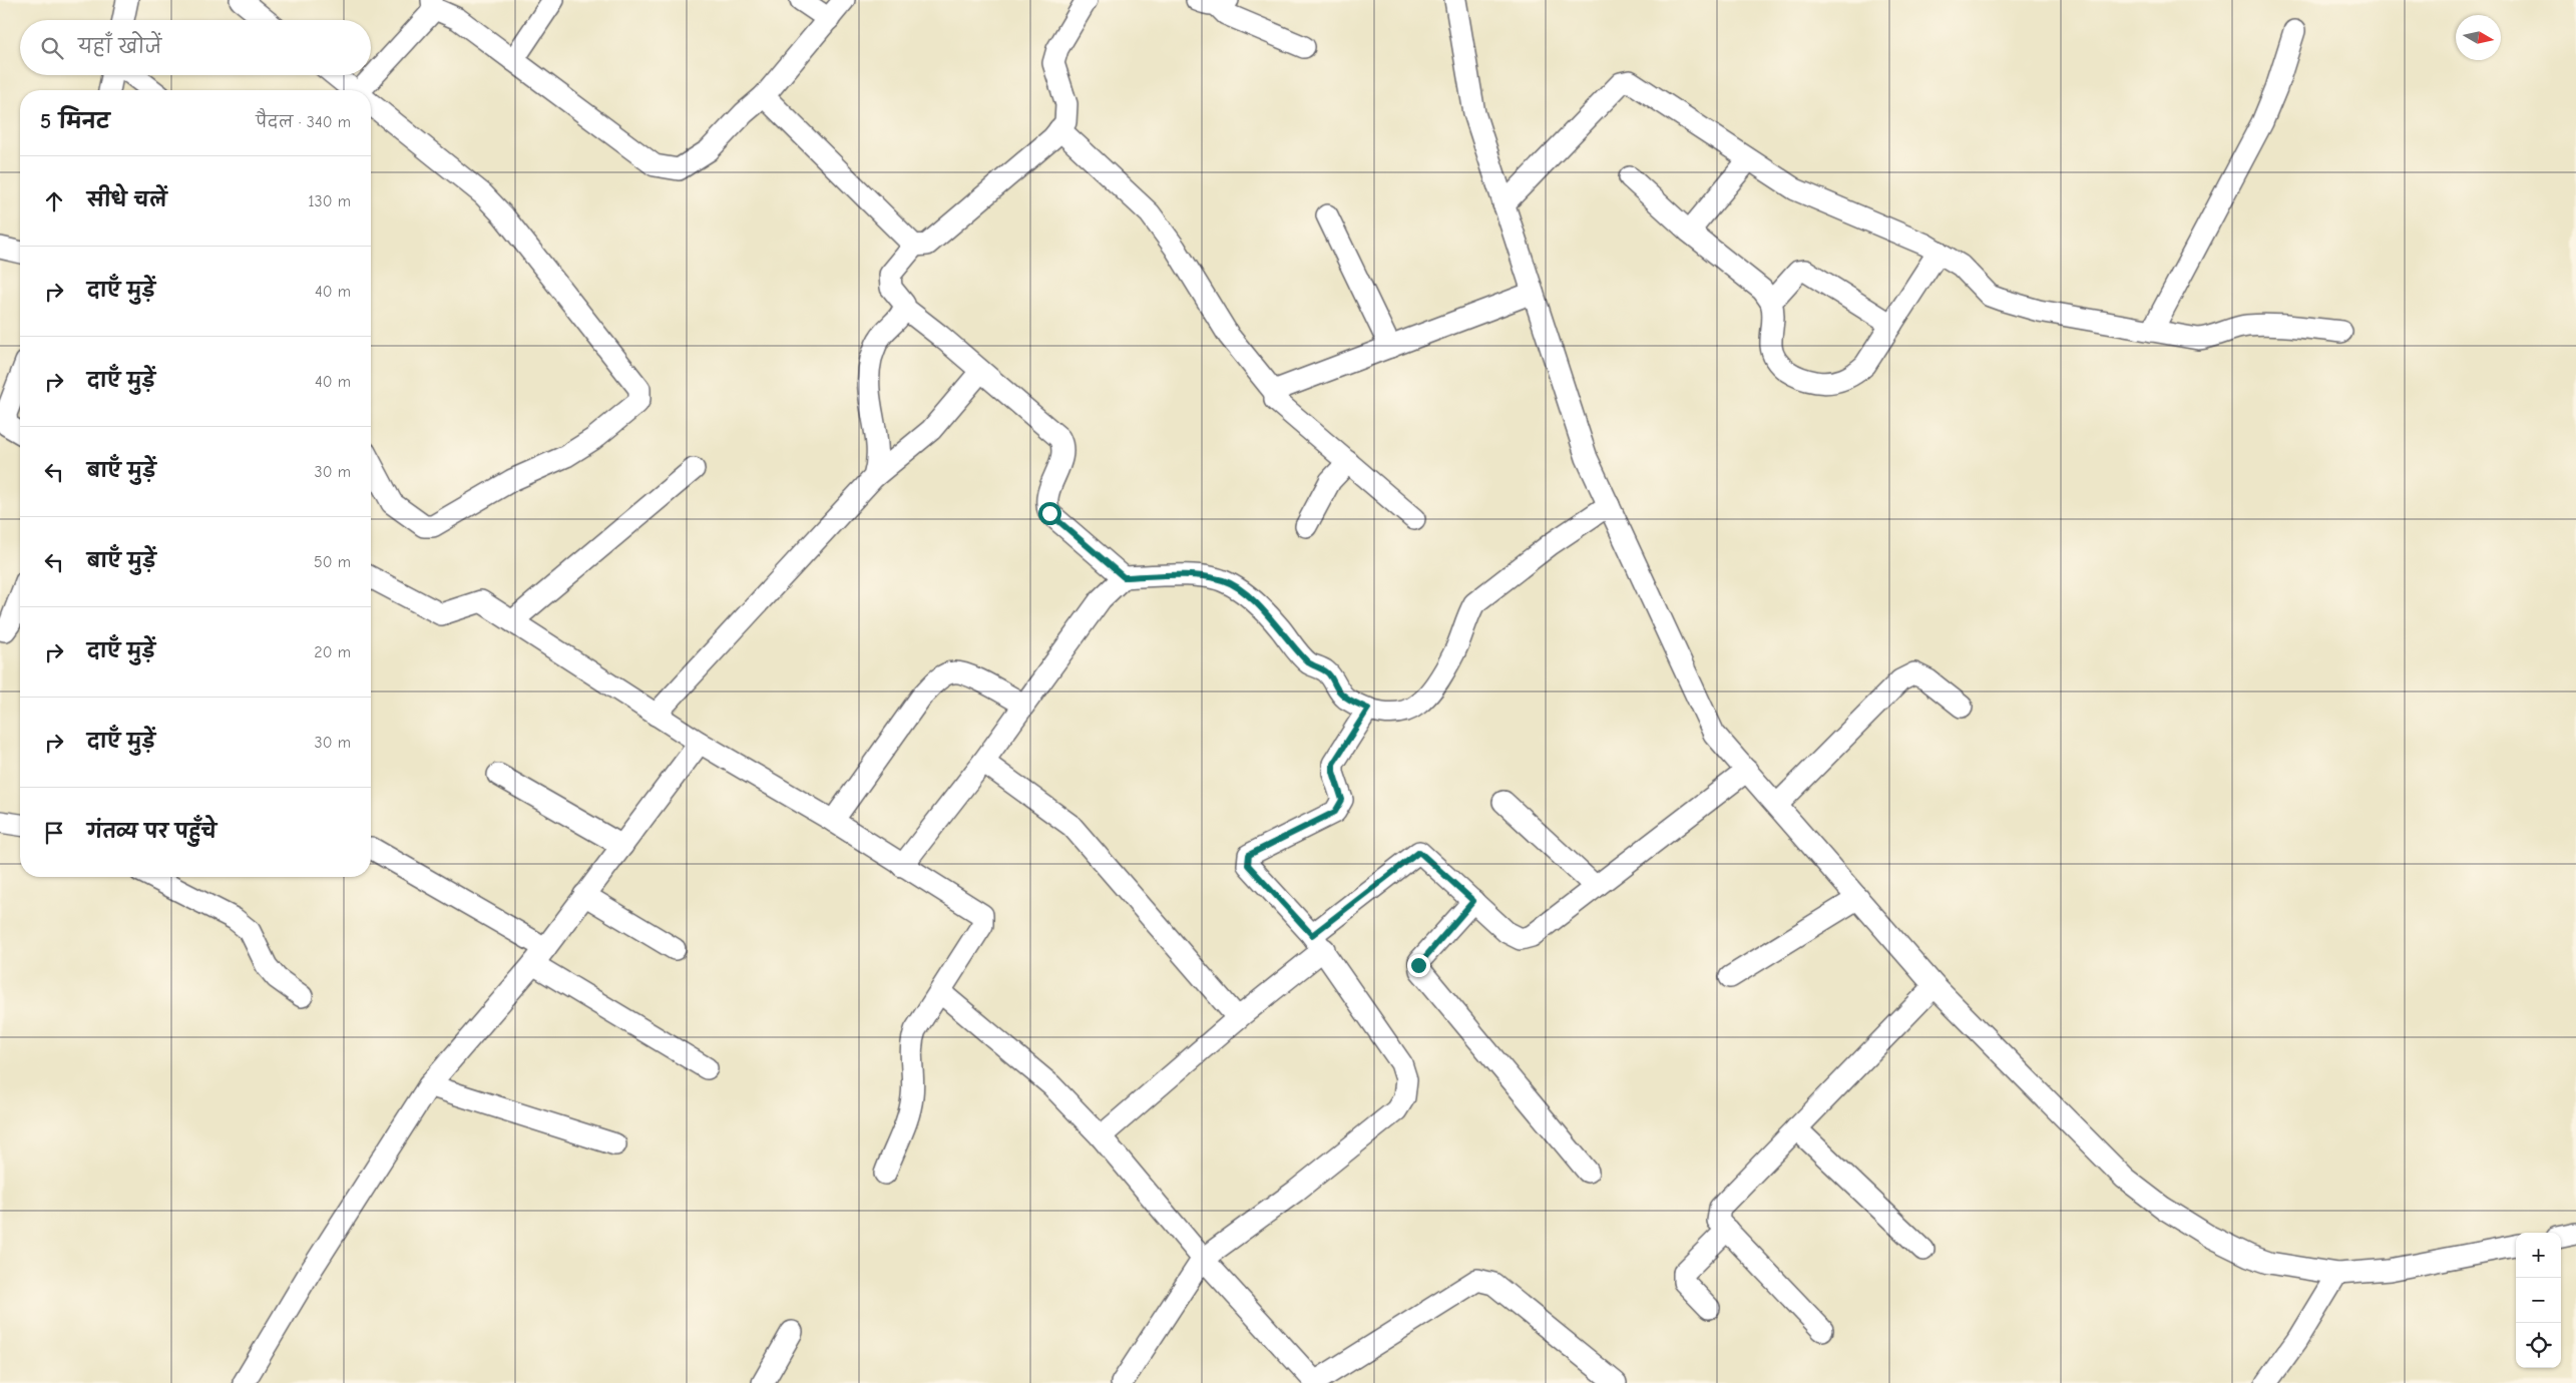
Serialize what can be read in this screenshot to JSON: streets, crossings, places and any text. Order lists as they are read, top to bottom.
{
  "north": "right",
  "page": {
    "search": "यहाँ खोजें",
    "heading": ["5 मिनट", "पैदल · 340 m"],
    "list": [
      ["सीधे चलें", "130 m"],
      ["दाएँ मुड़ें", "40 m"],
      ["दाएँ मुड़ें", "40 m"],
      ["बाएँ मुड़ें", "30 m"],
      ["बाएँ मुड़ें", "50 m"],
      ["दाएँ मुड़ें", "20 m"],
      ["दाएँ मुड़ें", "30 m"],
      "गंतव्य पर पहुँचे"
    ],
    "map_buttons": ["+", "−"]
  }
}
